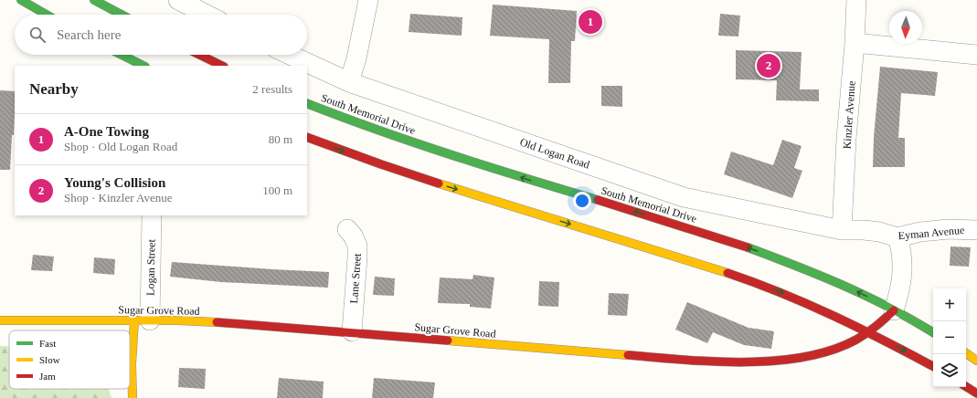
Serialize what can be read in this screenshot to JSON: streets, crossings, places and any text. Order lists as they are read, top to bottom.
{
  "streets": {
    "main road": ["South Memorial Drive", "Sugar Grove Road"],
    "street": [
      "Kinzler Avenue",
      "Old Logan Road",
      "Eyman Avenue",
      "Logan Street",
      "Lane Street"
    ]
  },
  "crossings": [
    ["South Memorial Drive", "Sugar Grove Road"],
    ["Kinzler Avenue", "Old Logan Road"],
    ["Kinzler Avenue", "Eyman Avenue"],
    ["Old Logan Road", "Eyman Avenue"],
    ["Logan Street", "Sugar Grove Road"],
    ["Lane Street", "Sugar Grove Road"]
  ],
  "legend": ["Fast", "Slow", "Jam"],
  "north": "bottom",
  "page": {
    "pins": ["1", "2"],
    "search": "Search here",
    "heading": ["Nearby", "2 results"],
    "list": [
      {
        "mark": "1",
        "name": "A-One Towing",
        "note": "Shop · Old Logan Road",
        "value": "80 m"
      },
      {
        "mark": "2",
        "name": "Young's Collision",
        "note": "Shop · Kinzler Avenue",
        "value": "100 m"
      }
    ],
    "map_buttons": ["+", "−"]
  }
}
